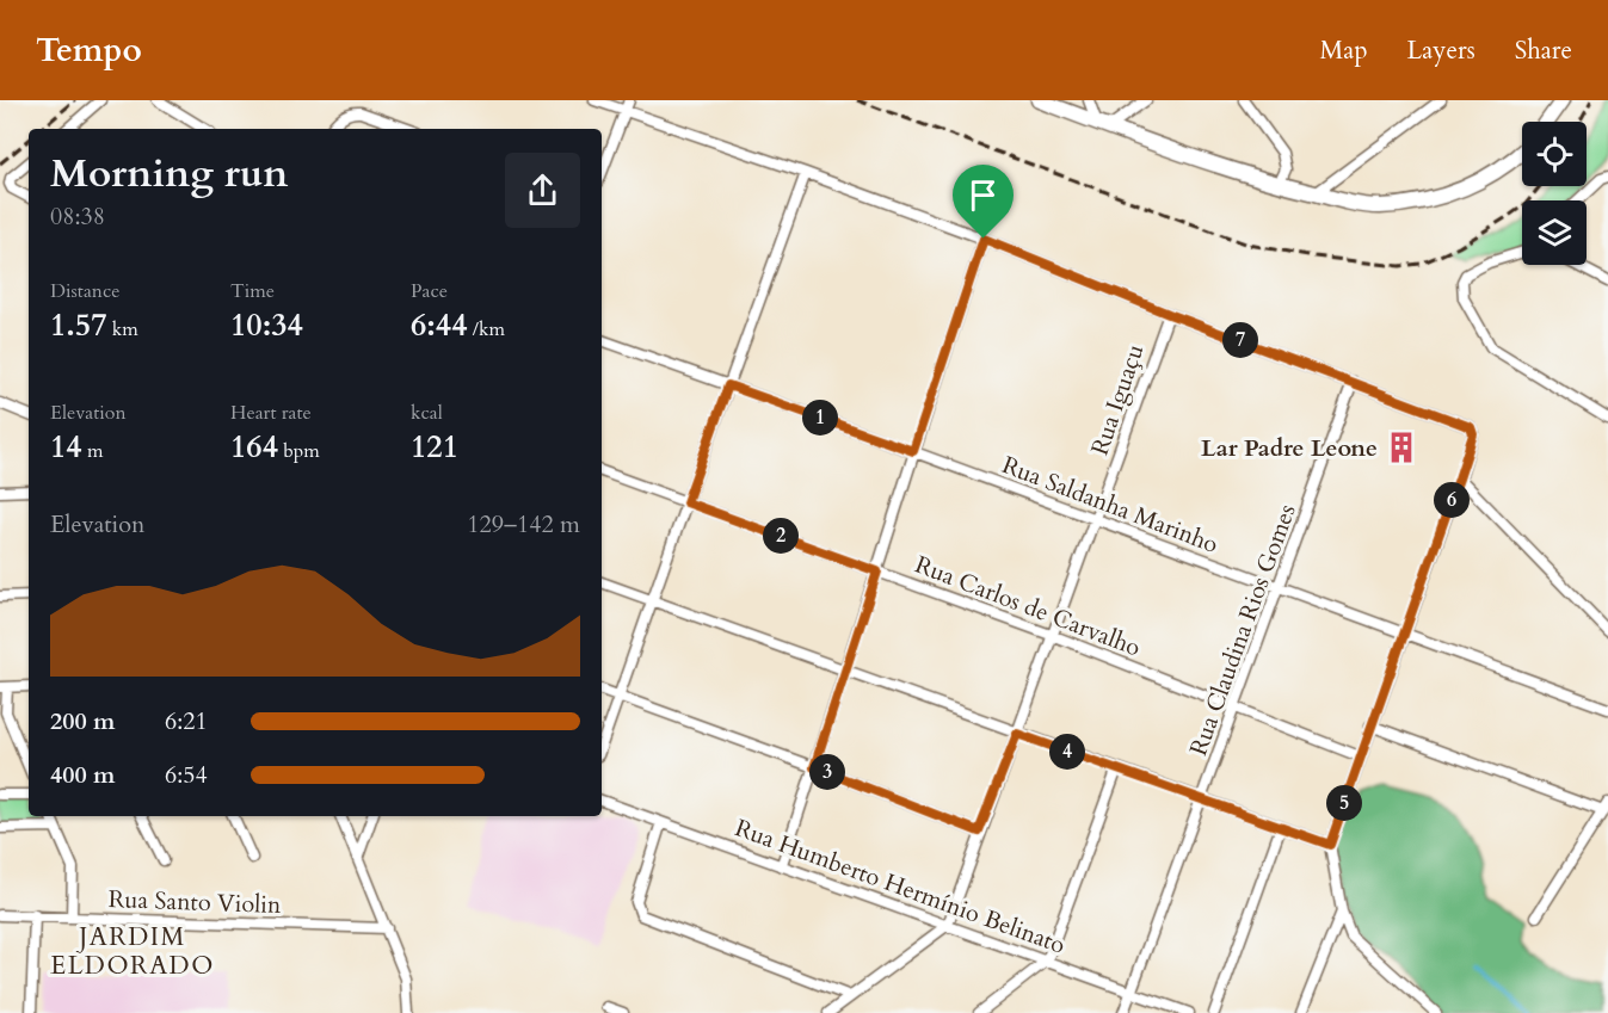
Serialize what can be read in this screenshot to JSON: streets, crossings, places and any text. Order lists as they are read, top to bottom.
{
  "streets": {
    "street": [
      "Rua Iguaçu",
      "Rua Saldanha Marinho",
      "Rua Carlos de Carvalho",
      "Rua Claudina Rios Gomes",
      "Rua Humberto Hermínio Belinato",
      "Rua Santo Violin"
    ]
  },
  "crossings": [
    ["Rua Iguaçu", "Rua Saldanha Marinho"],
    ["Rua Iguaçu", "Rua Carlos de Carvalho"],
    ["Rua Iguaçu", "Rua Humberto Hermínio Belinato"],
    ["Rua Saldanha Marinho", "Rua Claudina Rios Gomes"],
    ["Rua Carlos de Carvalho", "Rua Claudina Rios Gomes"],
    ["Rua Claudina Rios Gomes", "Rua Humberto Hermínio Belinato"]
  ],
  "districts": ["JARDIM ELDORADO"],
  "places": {
    "building": ["Lar Padre Leone"]
  },
  "page": {
    "header": "Tempo",
    "nav": ["Map", "Layers", "Share"],
    "heading": ["Morning run", "08:38"],
    "stats": [
      ["Distance", "1.57 km"],
      ["Time", "10:34"],
      ["Pace", "6:44 /km"],
      ["Elevation", "14 m"],
      ["Heart rate", "164 bpm"],
      ["kcal", "121"]
    ],
    "pins": [
      "7",
      "1",
      "6",
      "2",
      "4",
      "3",
      "5"
    ],
    "chart": ["Elevation", "129–142 m"],
    "list": [
      {
        "name": "200 m",
        "note": "6:21"
      },
      {
        "name": "400 m",
        "note": "6:54"
      }
    ]
  }
}
